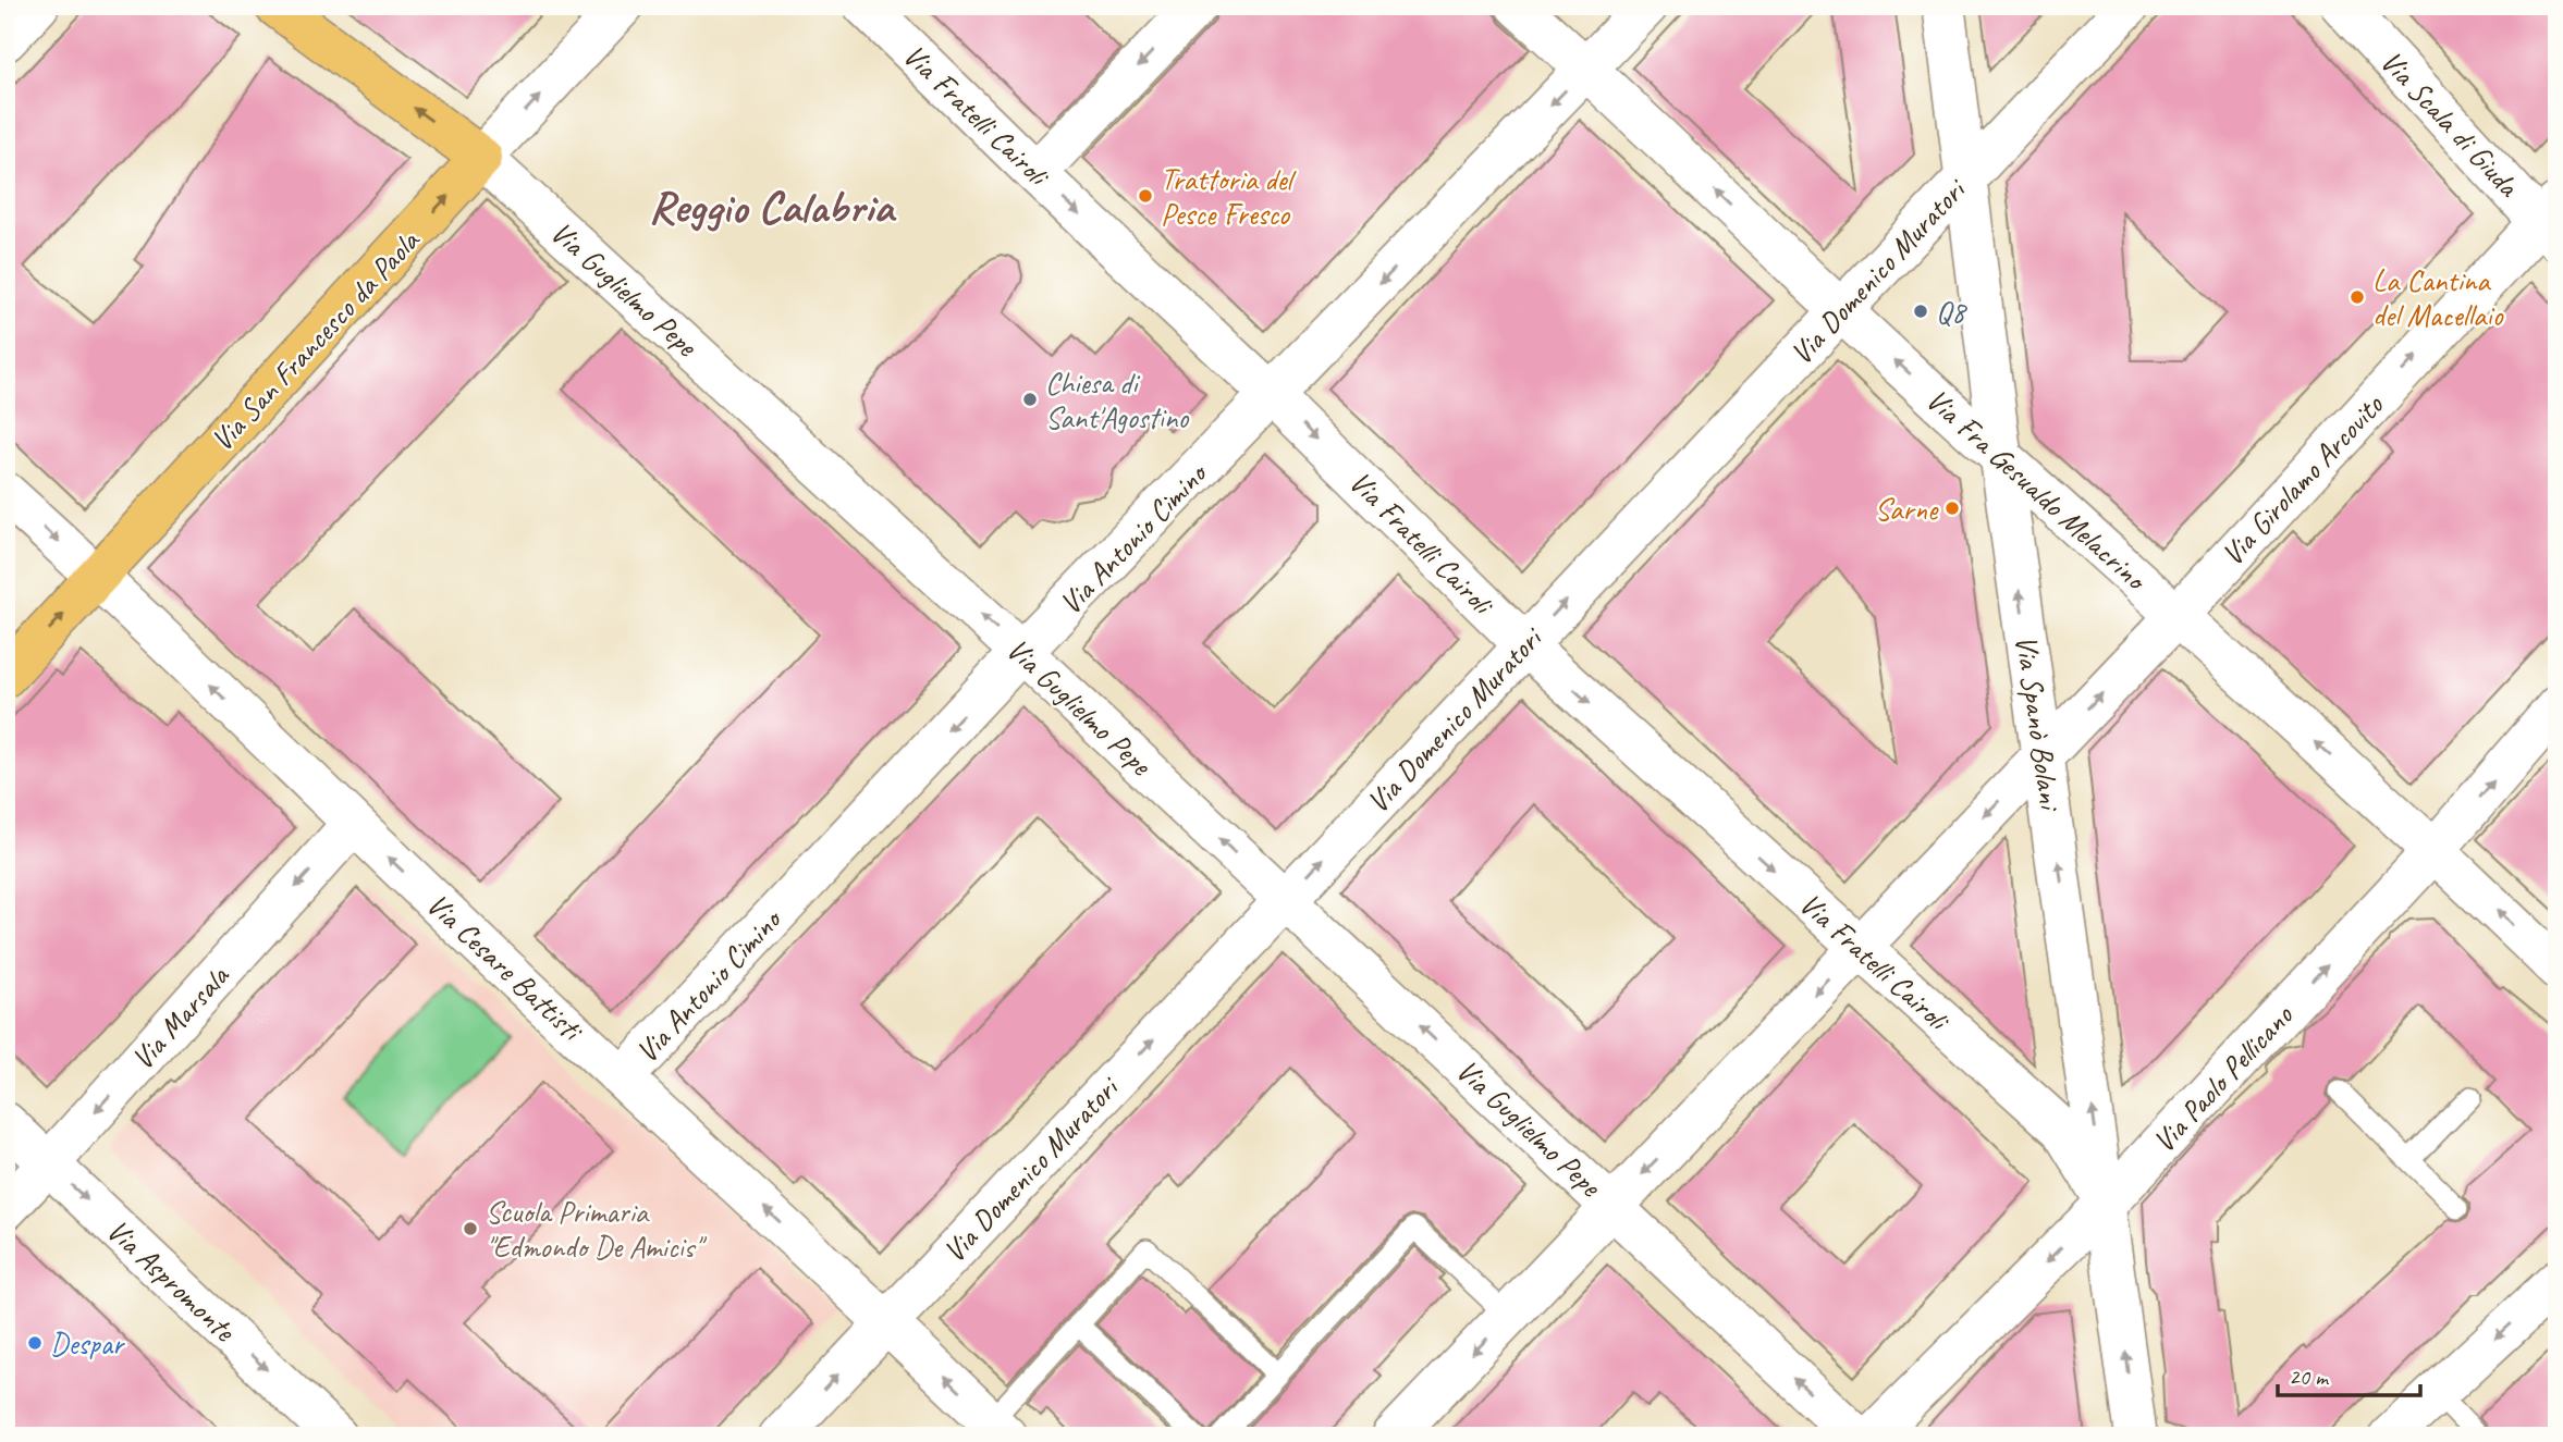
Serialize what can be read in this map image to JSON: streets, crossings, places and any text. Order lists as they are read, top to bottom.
{
  "streets": {
    "main road": ["Via Guglielmo Pepe", "Via San Francesco da Paola"],
    "street": [
      "Via Fratelli Cairoli",
      "Via Scala di Giuda",
      "Via Domenico Muratori",
      "Via Girolamo Arcovito",
      "Via Fra Gesualdo Melacrino",
      "Via Antonio Cimino",
      "Via Spanò Bolani",
      "Via Cesare Battisti",
      "Via Marsala",
      "Via Paolo Pellicano",
      "Via Aspromonte"
    ]
  },
  "crossings": [
    ["Via Fratelli Cairoli", "Via Domenico Muratori"],
    ["Via Fratelli Cairoli", "Via Girolamo Arcovito"],
    ["Via Fratelli Cairoli", "Via Antonio Cimino"],
    ["Via Fratelli Cairoli", "Via Spanò Bolani"],
    ["Via Fratelli Cairoli", "Via Paolo Pellicano"],
    ["Via Scala di Giuda", "Via Girolamo Arcovito"],
    ["Via Domenico Muratori", "Via Guglielmo Pepe"],
    ["Via Domenico Muratori", "Via Fra Gesualdo Melacrino"],
    ["Via Domenico Muratori", "Via Spanò Bolani"],
    ["Via Domenico Muratori", "Via Cesare Battisti"],
    ["Via Guglielmo Pepe", "Via San Francesco da Paola"],
    ["Via Guglielmo Pepe", "Via Girolamo Arcovito"],
    ["Via Guglielmo Pepe", "Via Antonio Cimino"],
    ["Via San Francesco da Paola", "Via Cesare Battisti"],
    ["Via Girolamo Arcovito", "Via Fra Gesualdo Melacrino"],
    ["Via Girolamo Arcovito", "Via Spanò Bolani"],
    ["Via Fra Gesualdo Melacrino", "Via Antonio Cimino"],
    ["Via Fra Gesualdo Melacrino", "Via Spanò Bolani"],
    ["Via Fra Gesualdo Melacrino", "Via Paolo Pellicano"],
    ["Via Antonio Cimino", "Via Cesare Battisti"],
    ["Via Spanò Bolani", "Via Paolo Pellicano"],
    ["Via Cesare Battisti", "Via Marsala"],
    ["Via Marsala", "Via Aspromonte"]
  ],
  "one_way": [
    "Via Fratelli Cairoli",
    "Via Domenico Muratori",
    "Via Guglielmo Pepe",
    "Via San Francesco da Paola",
    "Via Fra Gesualdo Melacrino",
    "Via Antonio Cimino",
    "Via Spanò Bolani",
    "Via Cesare Battisti",
    "Via Marsala",
    "Via Aspromonte"
  ],
  "districts": ["Reggio Calabria"],
  "places": [
    "Trattoria del Pesce Fresco",
    "La Cantina del Macellaio",
    "Q8",
    "Chiesa di Sant'Agostino",
    "Sarne",
    "Scuola Primaria \"Edmondo De Amicis\"",
    "Despar"
  ],
  "scale_bar": "20 m"
}
